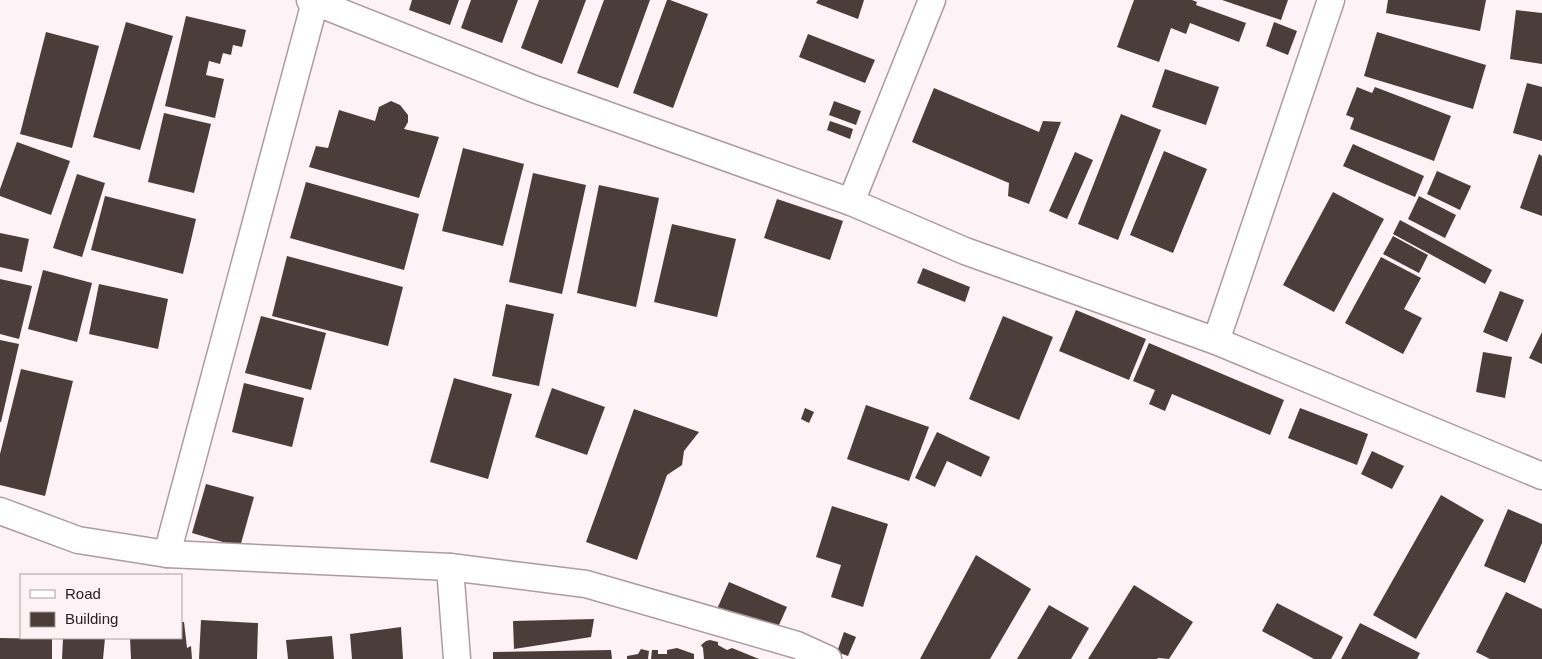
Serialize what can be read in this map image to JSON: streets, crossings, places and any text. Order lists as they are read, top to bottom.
{
  "legend": ["Road", "Building"]
}
